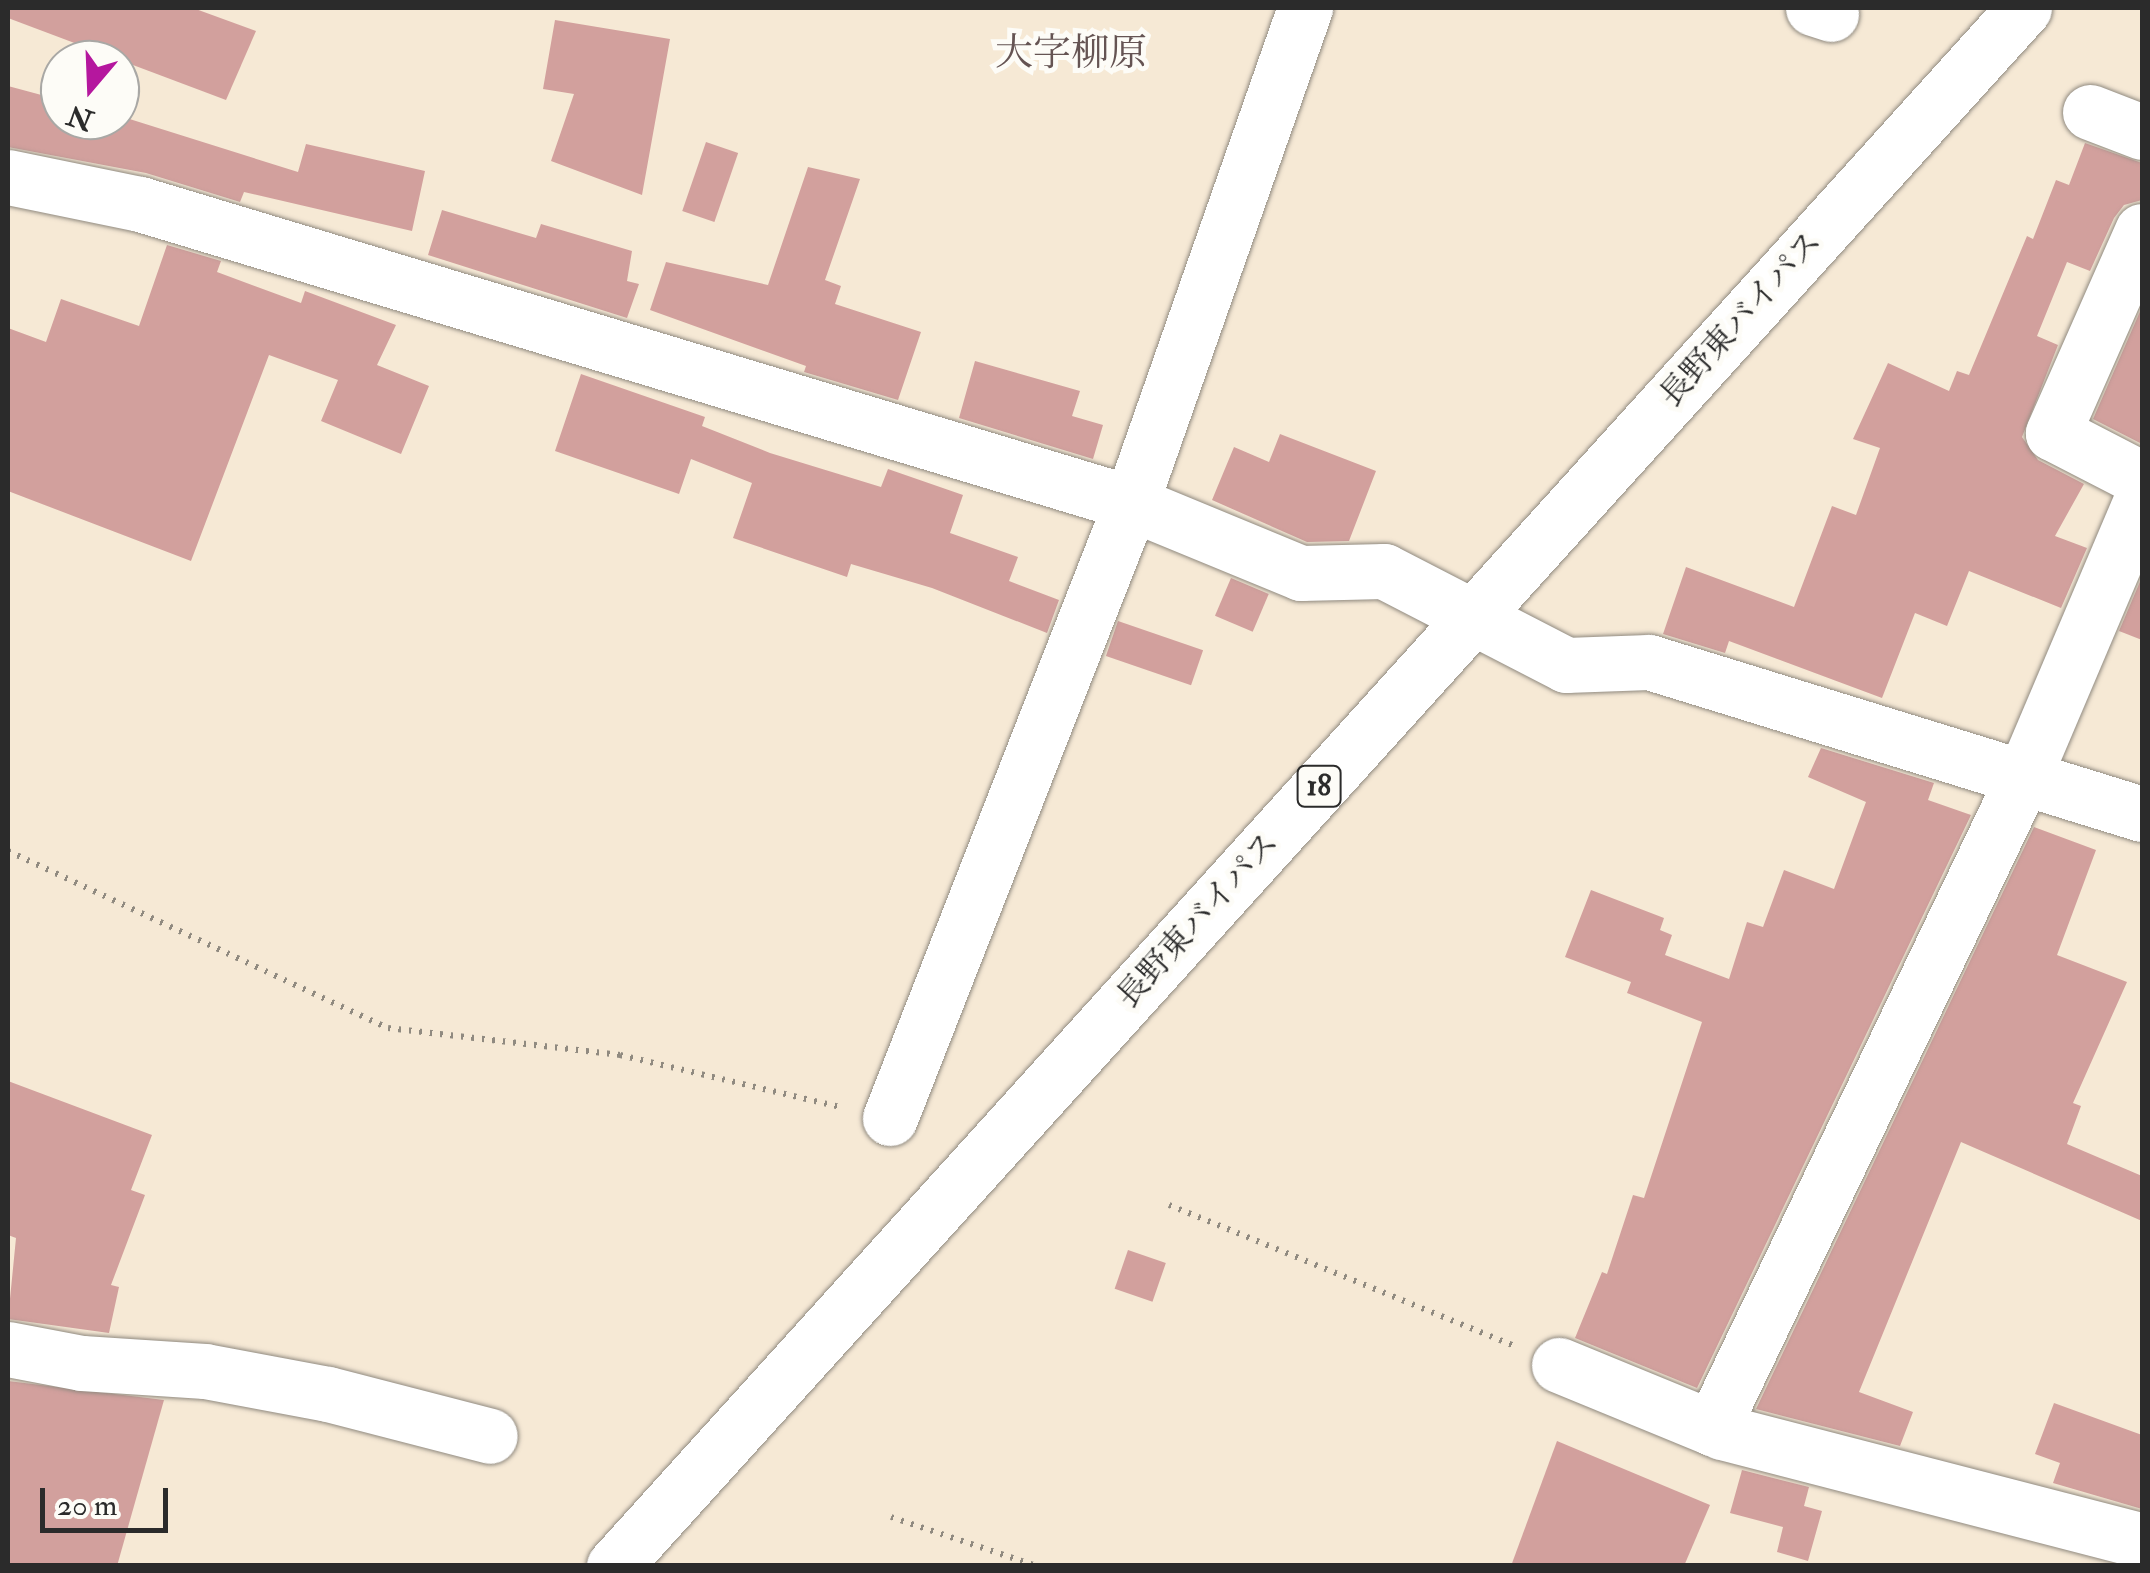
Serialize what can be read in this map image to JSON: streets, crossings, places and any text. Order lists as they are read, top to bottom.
{
  "streets": {
    "main road": ["長野東バイパス", "18"]
  },
  "districts": ["大字柳原"],
  "scale_bar": "20 m",
  "north": "bottom"
}
